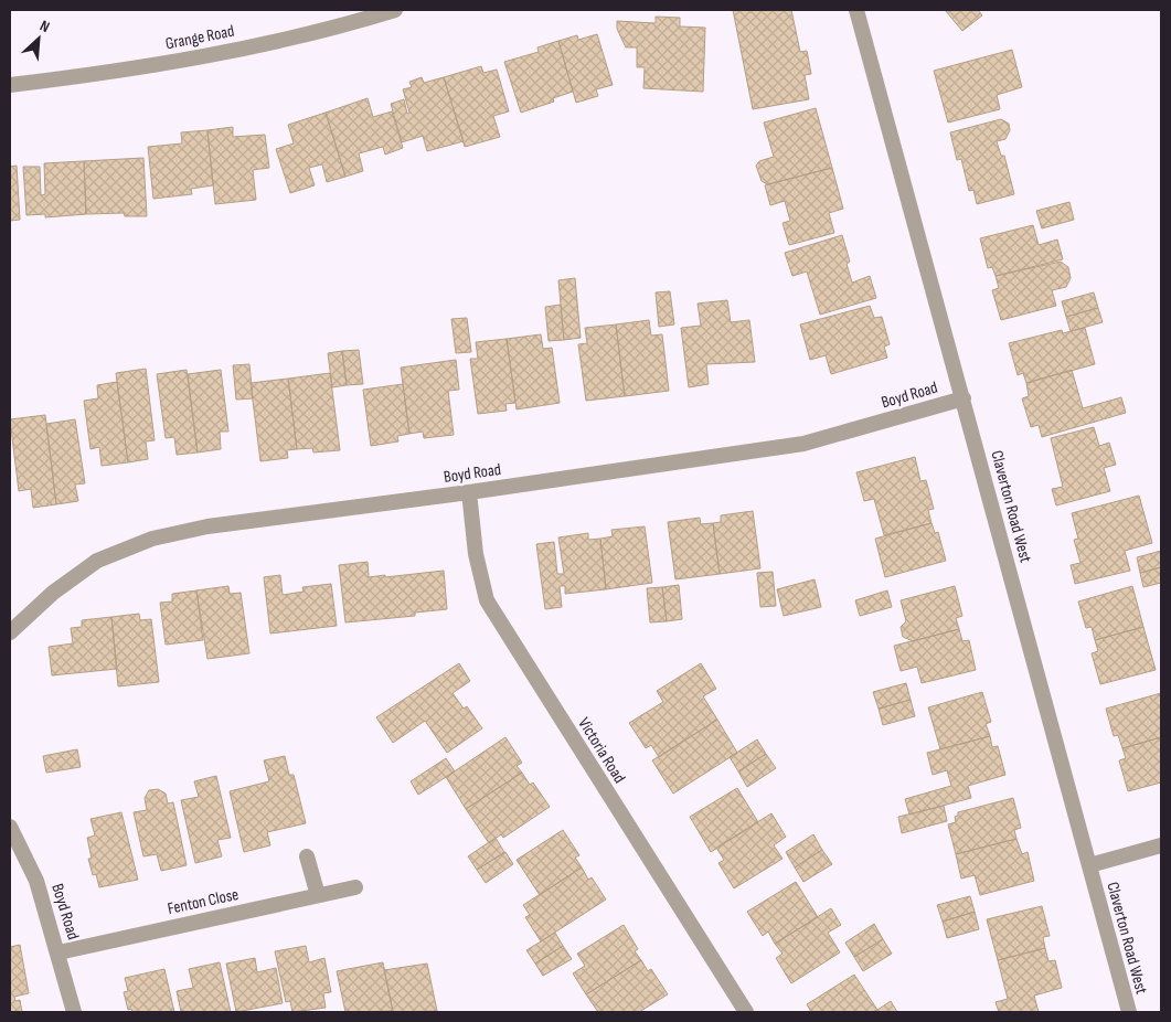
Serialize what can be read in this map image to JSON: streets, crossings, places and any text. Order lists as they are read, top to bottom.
{
  "streets": {
    "street": [
      "Grange Road",
      "Boyd Road",
      "Claverton Road West",
      "Victoria Road",
      "Fenton Close"
    ]
  },
  "crossings": [
    ["Boyd Road", "Claverton Road West"],
    ["Boyd Road", "Victoria Road"],
    ["Boyd Road", "Fenton Close"]
  ],
  "north": "top right"
}
